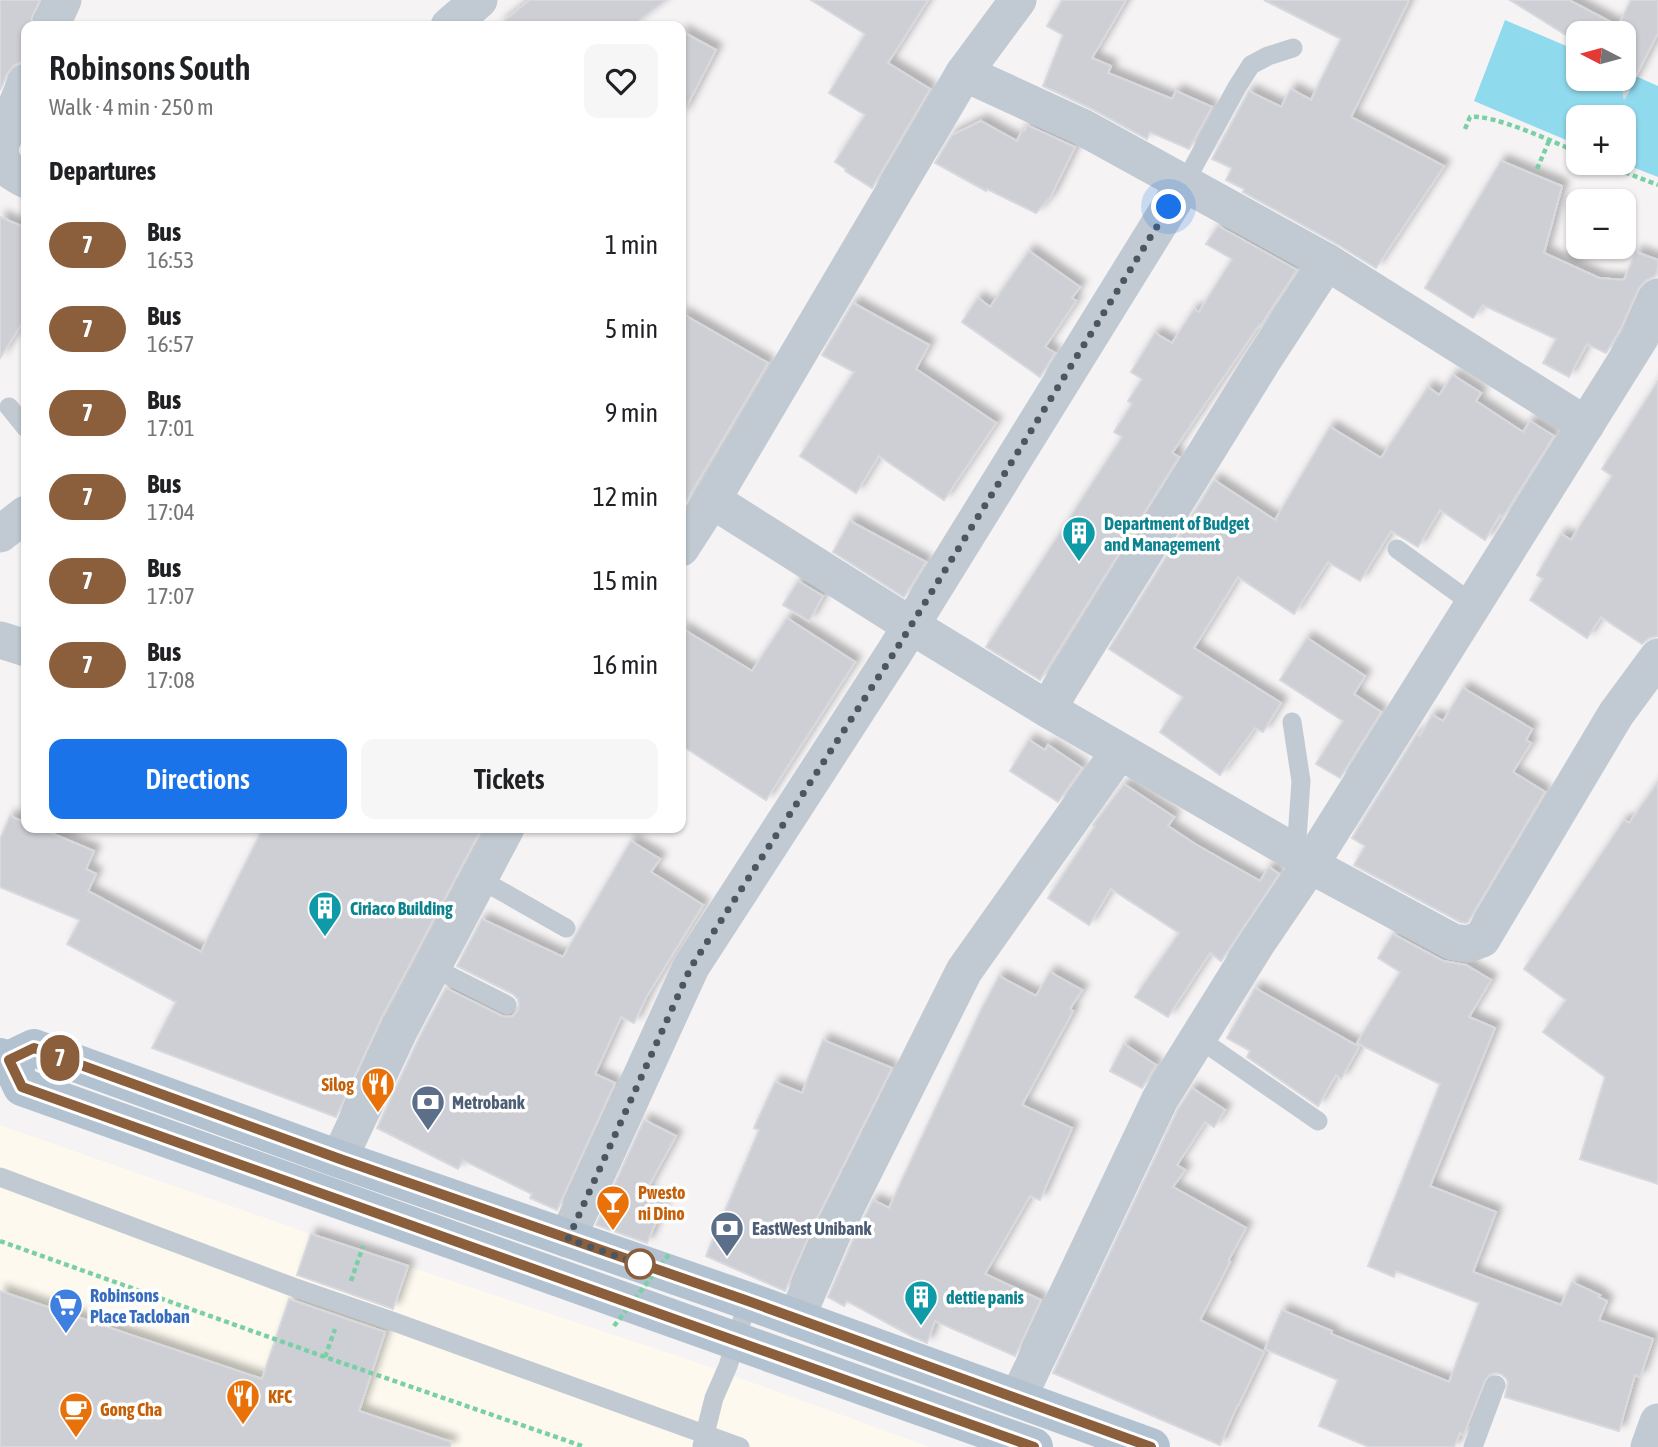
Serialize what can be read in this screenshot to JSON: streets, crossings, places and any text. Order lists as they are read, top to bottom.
{
  "places": {
    "building": ["Department of Budget and Management", "Ciriaco Building", "dettie panis"],
    "restaurant": ["Silog", "KFC"],
    "bank": ["Metrobank", "EastWest Unibank"],
    "bar": ["Pwesto ni Dino"],
    "supermarket": ["Robinsons Place Tacloban"],
    "cafe": ["Gong Cha"]
  },
  "lines": ["bus line 7"],
  "north": "left",
  "page": {
    "on_map": "7",
    "map_buttons": ["+", "−"],
    "heading": [
      ["Robinsons South", "Walk · 4 min · 250 m"],
      "Departures"
    ],
    "list": [
      {
        "mark": "7",
        "name": "Bus",
        "note": "16:53",
        "value": "1 min"
      },
      {
        "mark": "7",
        "name": "Bus",
        "note": "16:57",
        "value": "5 min"
      },
      {
        "mark": "7",
        "name": "Bus",
        "note": "17:01",
        "value": "9 min"
      },
      {
        "mark": "7",
        "name": "Bus",
        "note": "17:04",
        "value": "12 min"
      },
      {
        "mark": "7",
        "name": "Bus",
        "note": "17:07",
        "value": "15 min"
      },
      {
        "mark": "7",
        "name": "Bus",
        "note": "17:08",
        "value": "16 min"
      }
    ],
    "buttons": ["Directions", "Tickets"]
  }
}
